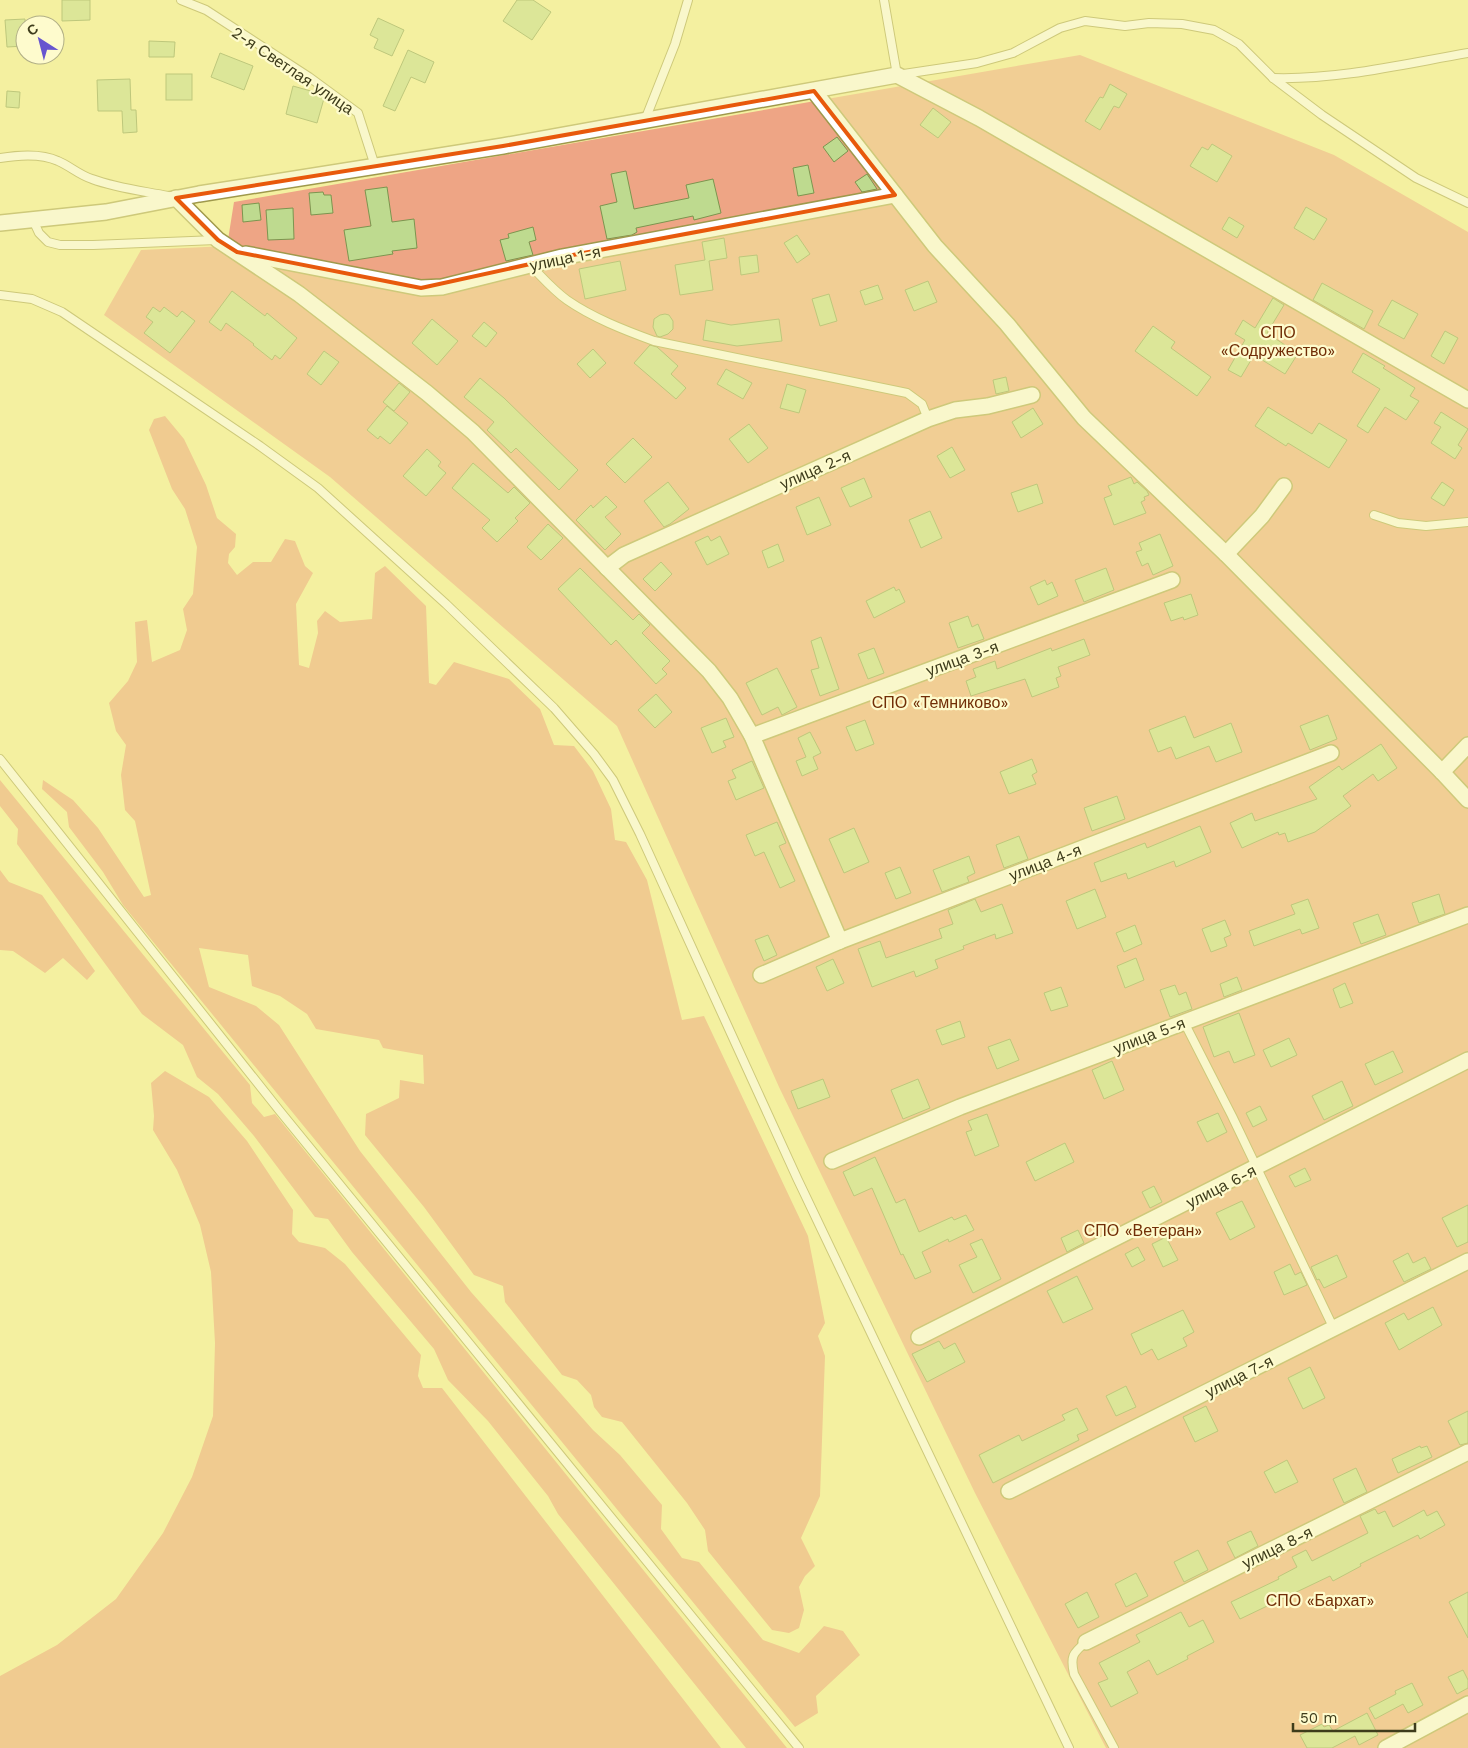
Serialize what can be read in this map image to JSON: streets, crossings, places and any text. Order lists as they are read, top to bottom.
{
  "streets": {
    "street": [
      "улица 1-я",
      "улица 2-я",
      "улица 3-я",
      "улица 4-я",
      "улица 5-я",
      "улица 6-я",
      "улица 7-я",
      "улица 8-я"
    ],
    "lane": ["2-я Светлая улица"]
  },
  "parks": [
    "СПО «Содружество»",
    "СПО «Темниково»",
    "СПО «Ветеран»",
    "СПО «Бархат»"
  ],
  "scale_bar": "50 m",
  "north": "top left"
}
